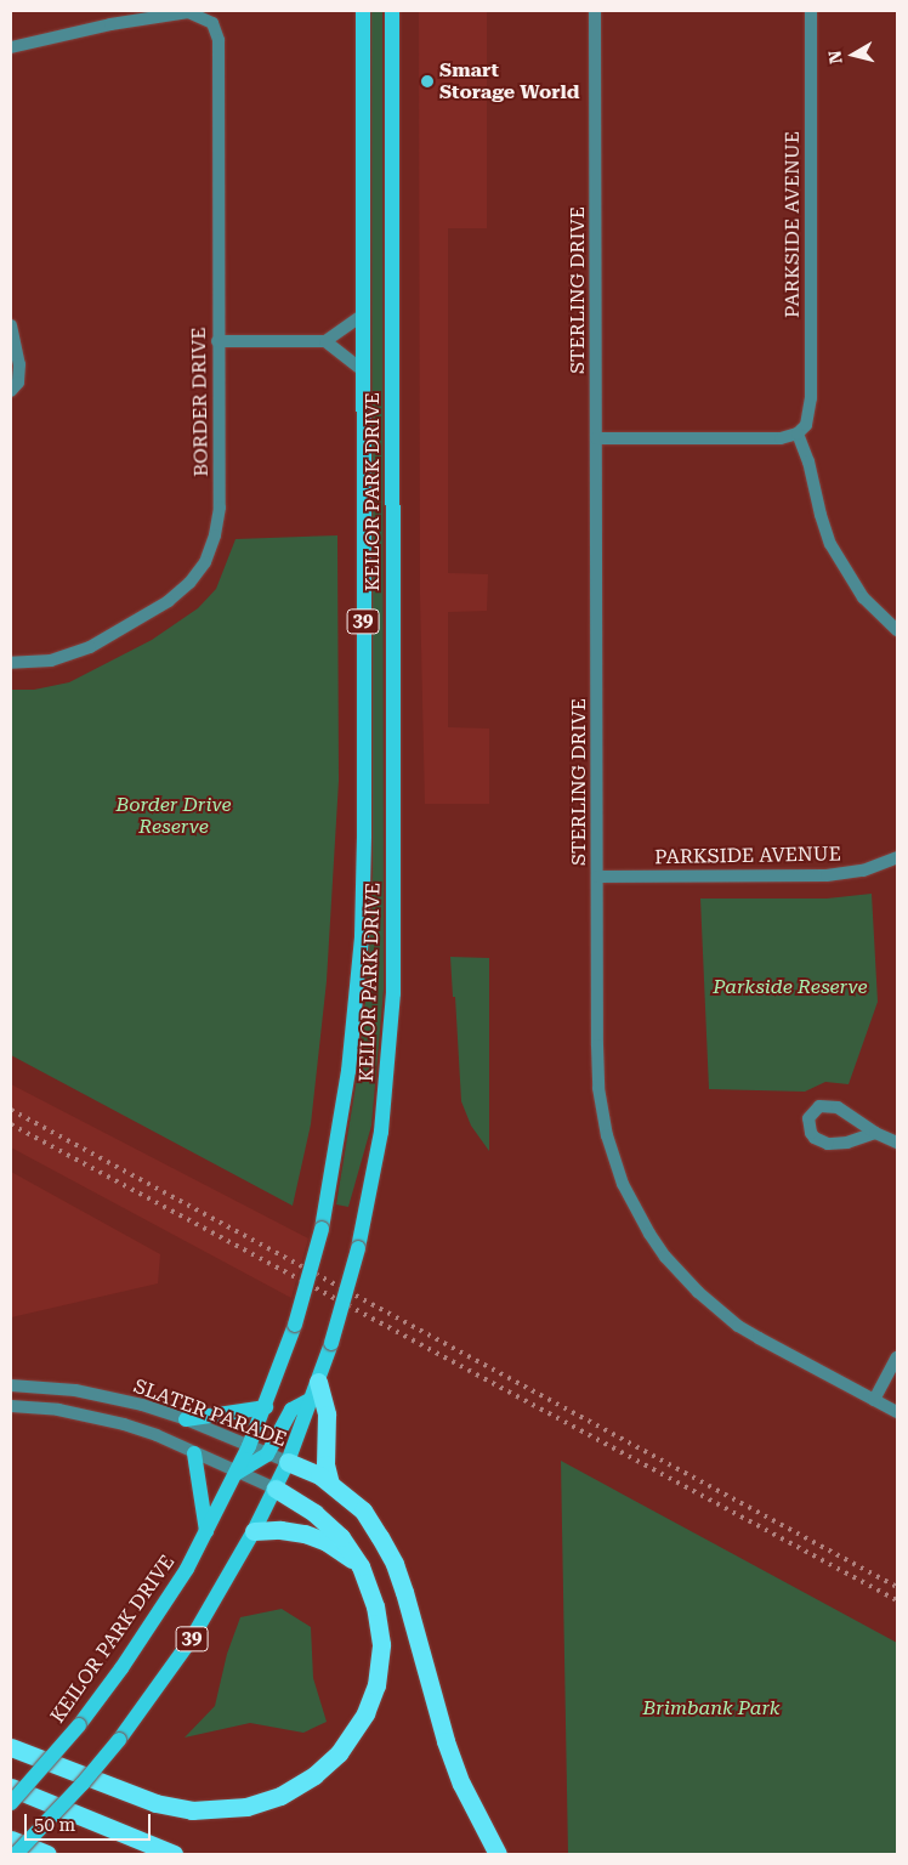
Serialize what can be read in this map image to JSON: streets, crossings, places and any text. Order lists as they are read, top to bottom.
{
  "streets": {
    "main road": ["KEILOR PARK DRIVE", "39"],
    "street": [
      "PARKSIDE AVENUE",
      "STERLING DRIVE",
      "BORDER DRIVE",
      "SLATER PARADE"
    ]
  },
  "crossings": [
    ["PARKSIDE AVENUE", "STERLING DRIVE"],
    ["KEILOR PARK DRIVE", "SLATER PARADE"]
  ],
  "parks": ["Border Drive Reserve", "Parkside Reserve", "Brimbank Park"],
  "places": ["Smart Storage World"],
  "scale_bar": "50 m",
  "north": "left"
}
